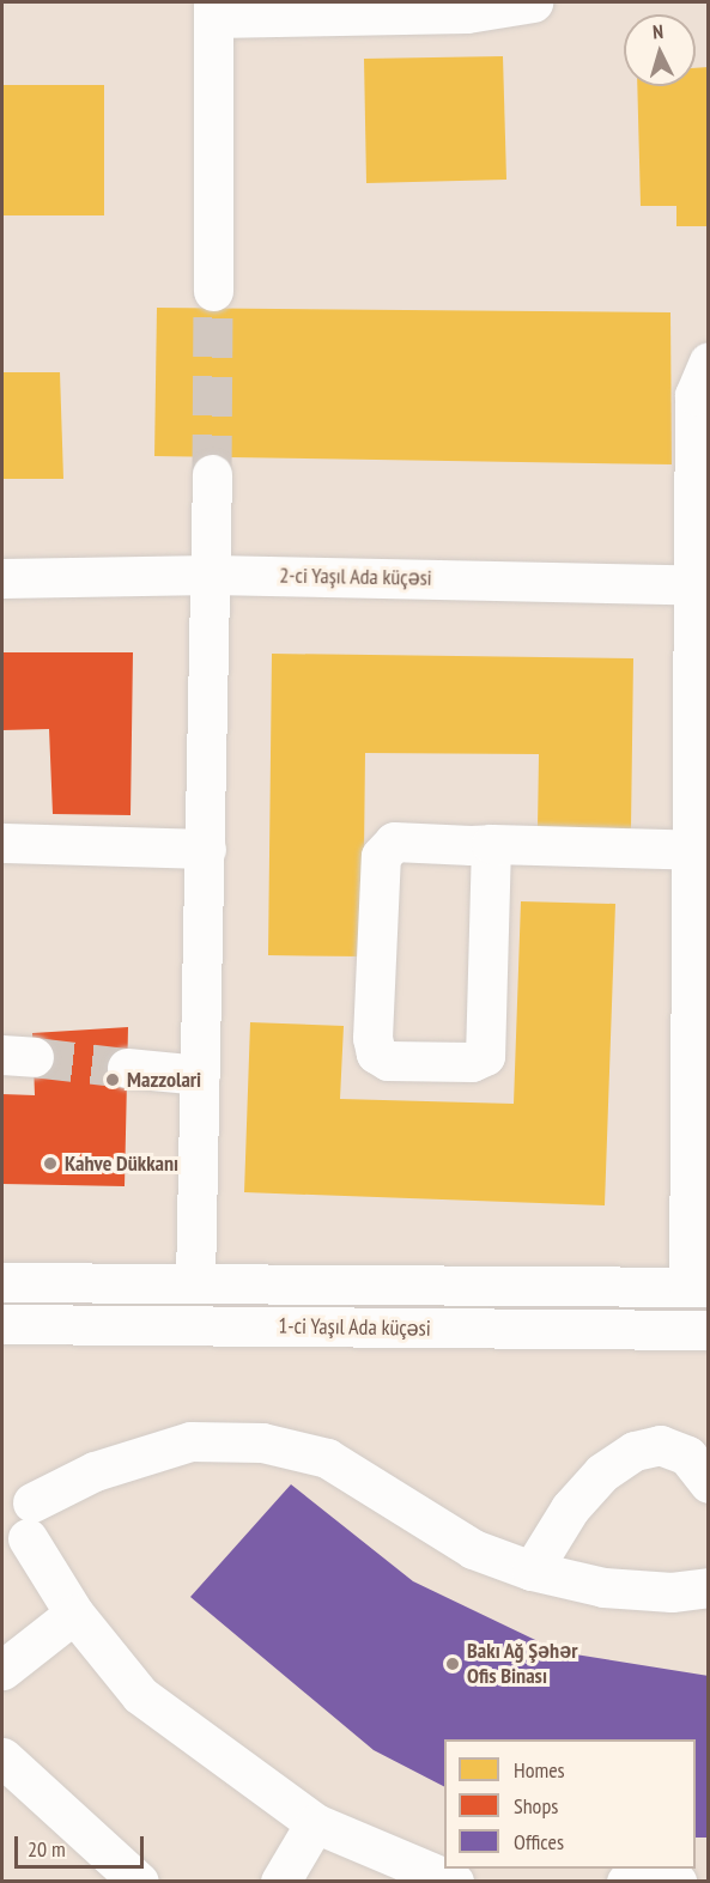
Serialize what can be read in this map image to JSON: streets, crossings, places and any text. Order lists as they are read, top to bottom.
{
  "streets": {
    "street": ["2-ci Yaşıl Ada küçəsi", "1-ci Yaşıl Ada küçəsi"]
  },
  "places": ["Mazzolari", "Kahve Dükkanı", "Bakı Ağ Şəhər Ofis Binası"],
  "legend": ["Homes", "Shops", "Offices"],
  "scale_bar": "20 m",
  "north": "top"
}
